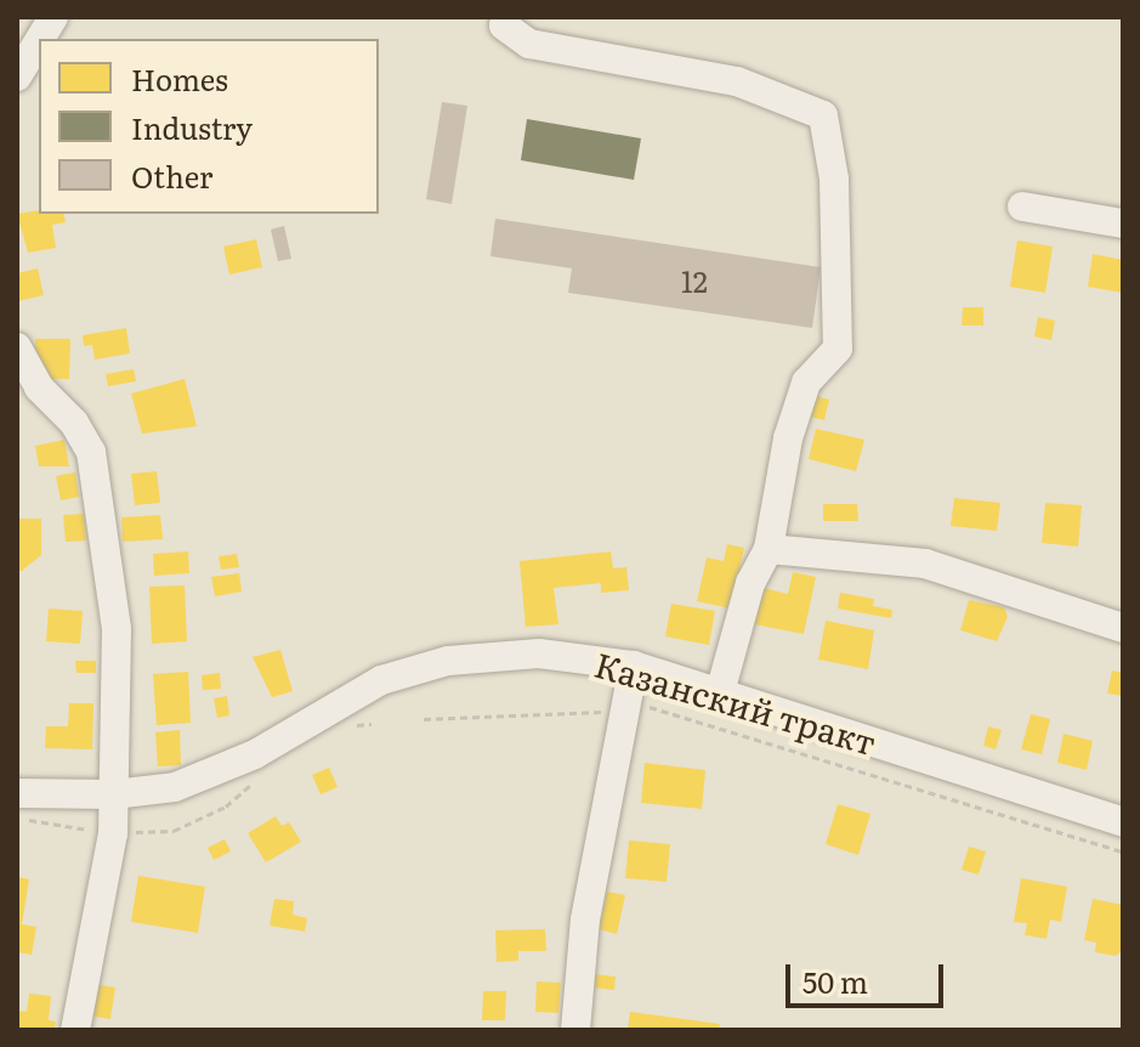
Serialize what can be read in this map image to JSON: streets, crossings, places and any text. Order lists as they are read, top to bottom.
{
  "streets": {
    "street": ["Казанский тракт"]
  },
  "house_numbers": ["12"],
  "legend": ["Homes", "Industry", "Other"],
  "scale_bar": "50 m"
}
